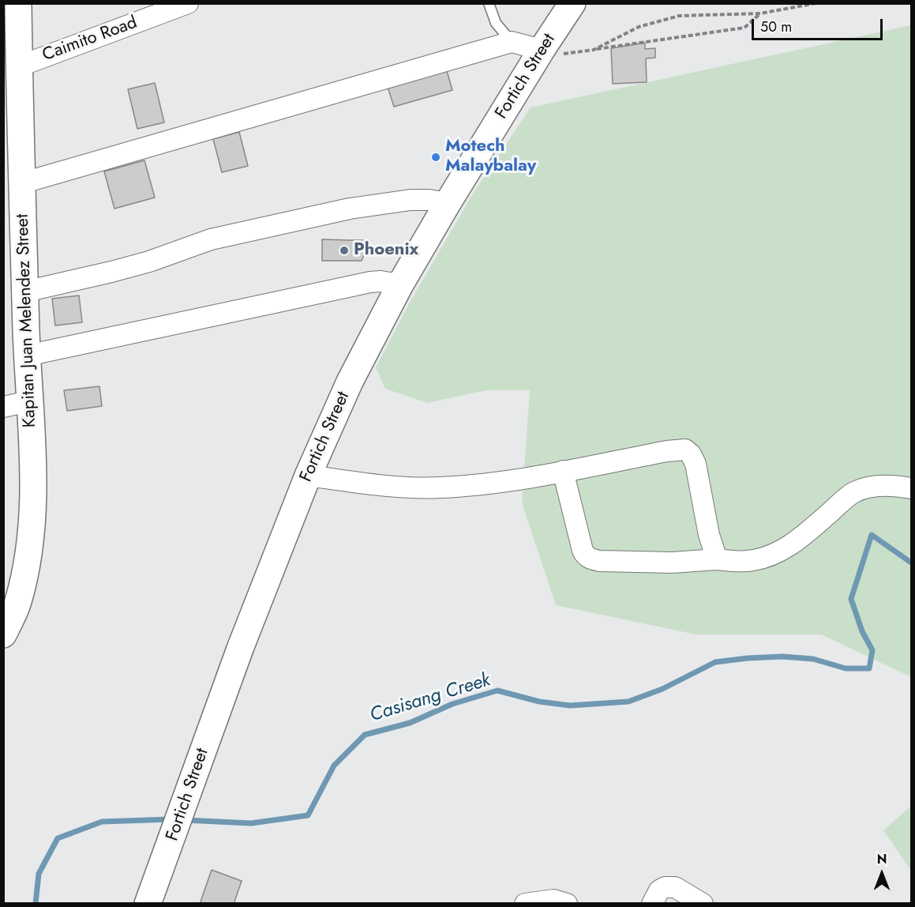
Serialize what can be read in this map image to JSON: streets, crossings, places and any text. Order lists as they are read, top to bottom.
{
  "streets": {
    "main road": ["Fortich Street", "Kapitan Juan Melendez Street"],
    "street": ["Caimito Road"]
  },
  "crossings": [
    ["Caimito Road", "Kapitan Juan Melendez Street"]
  ],
  "water": ["Casisang Creek"],
  "places": ["Motech Malaybalay", "Phoenix"],
  "scale_bar": "50 m",
  "north": "top"
}
